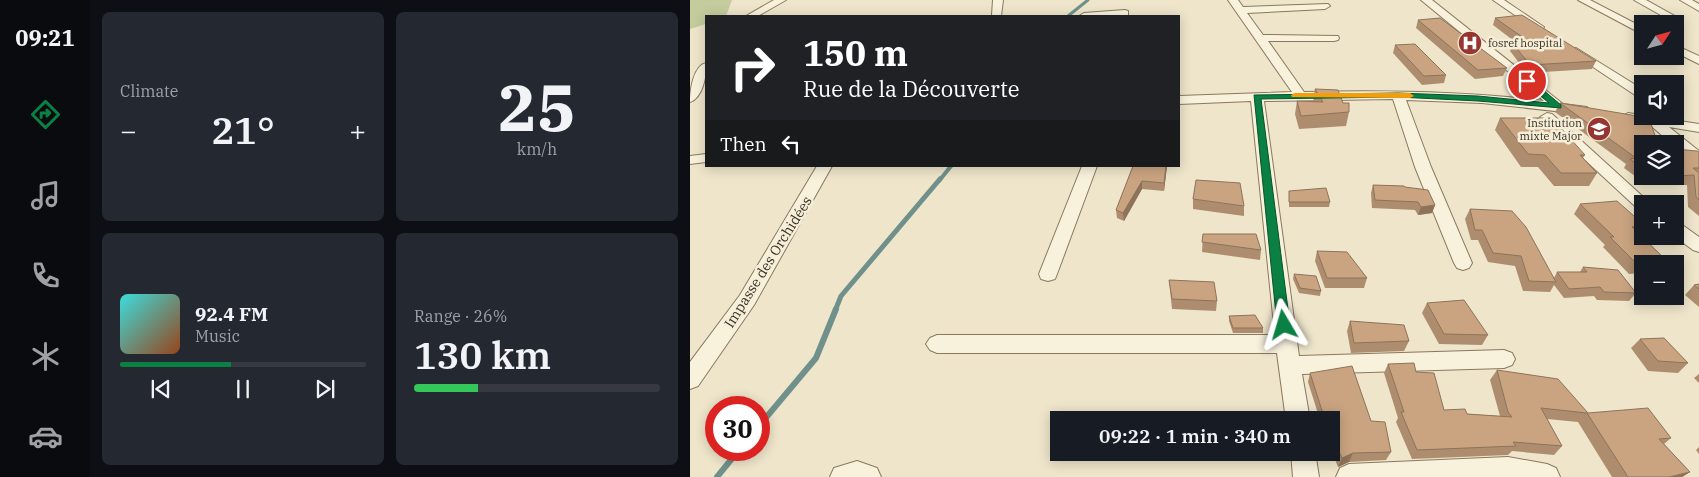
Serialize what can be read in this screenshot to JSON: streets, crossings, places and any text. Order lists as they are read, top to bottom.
{
  "streets": {
    "street": ["Impasse des Orchidées"]
  },
  "places": {
    "hospital": ["fosref hospital"],
    "school or university": ["Institution mixte Major"]
  },
  "north": "top right",
  "page": {
    "tabs": "09:21",
    "tile": [
      "Climate",
      ["25", "km/h"],
      ["Range · 26%", "130 km"]
    ],
    "map_buttons": ["+", "−"],
    "turn": ["150 m", "Rue de la Découverte"],
    "heat": ["−", "21°", "+"],
    "then": "Then",
    "song": ["92.4 FM", "Music"],
    "limit": "30",
    "trip": "09:22 · 1 min · 340 m"
  }
}
